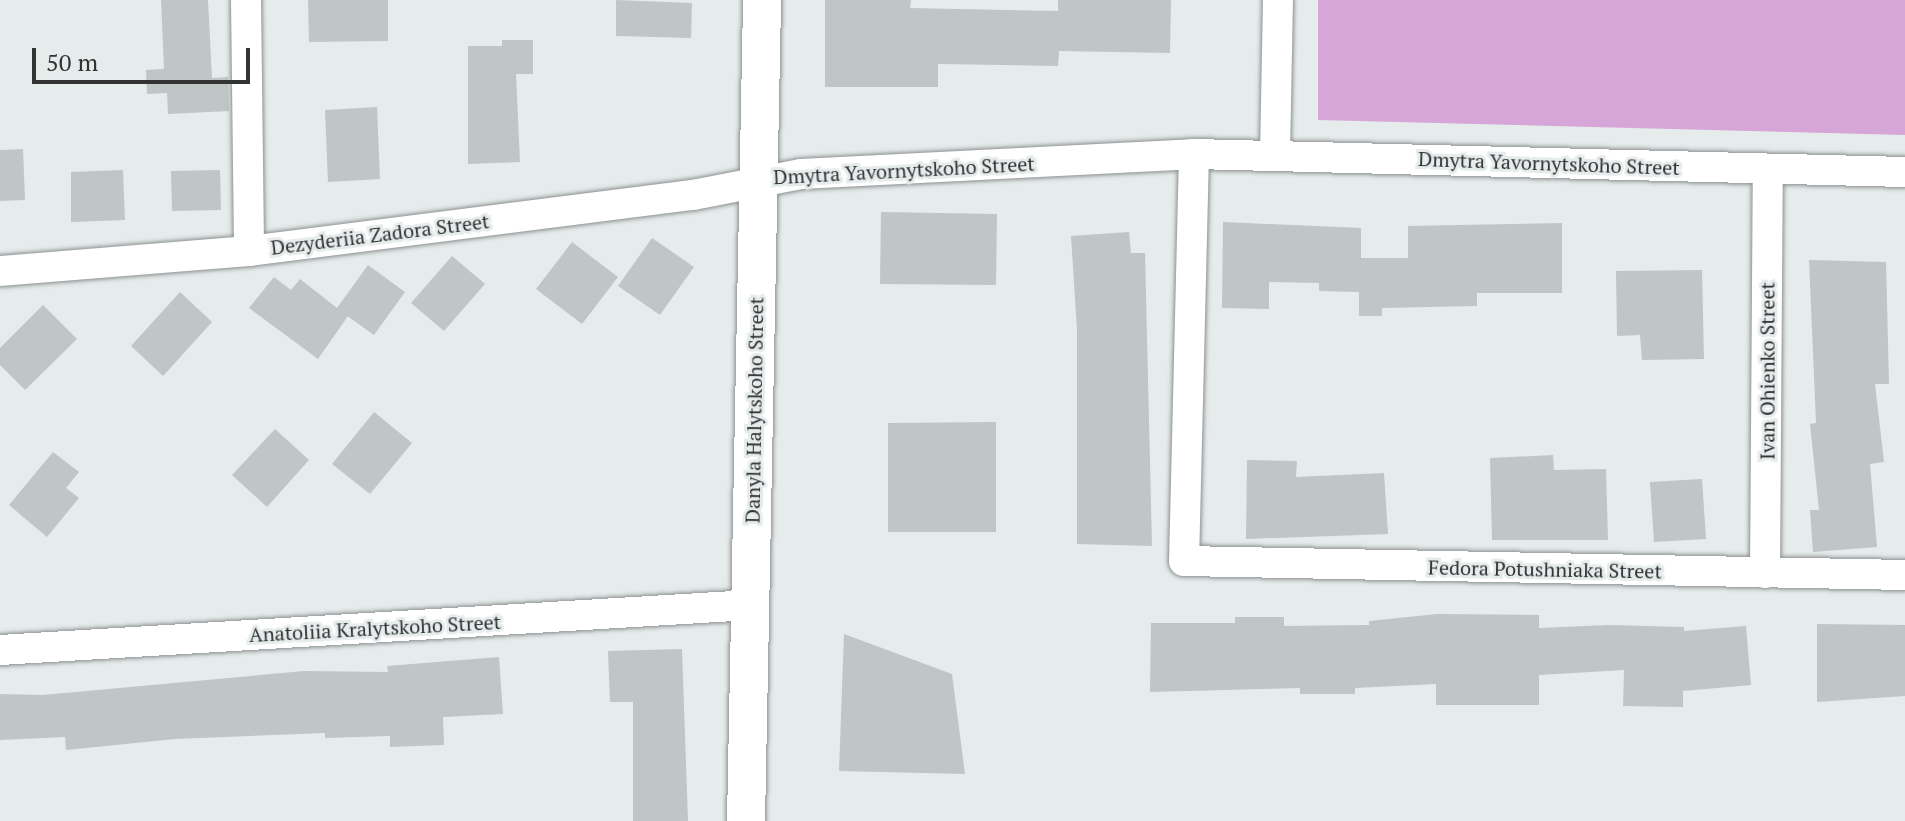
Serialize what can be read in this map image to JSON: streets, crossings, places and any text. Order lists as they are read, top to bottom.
{
  "streets": {
    "main road": ["Danyla Halytskoho Street"],
    "street": [
      "Dmytra Yavornytskoho Street",
      "Dezyderiia Zadora Street",
      "Ivan Ohienko Street",
      "Fedora Potushniaka Street",
      "Anatoliia Kralytskoho Street"
    ]
  },
  "crossings": [
    ["Dmytra Yavornytskoho Street", "Dezyderiia Zadora Street"],
    ["Dmytra Yavornytskoho Street", "Ivan Ohienko Street"],
    ["Dmytra Yavornytskoho Street", "Danyla Halytskoho Street"],
    ["Dmytra Yavornytskoho Street", "Fedora Potushniaka Street"],
    ["Dezyderiia Zadora Street", "Danyla Halytskoho Street"],
    ["Ivan Ohienko Street", "Fedora Potushniaka Street"],
    ["Danyla Halytskoho Street", "Anatoliia Kralytskoho Street"]
  ],
  "scale_bar": "50 m"
}
